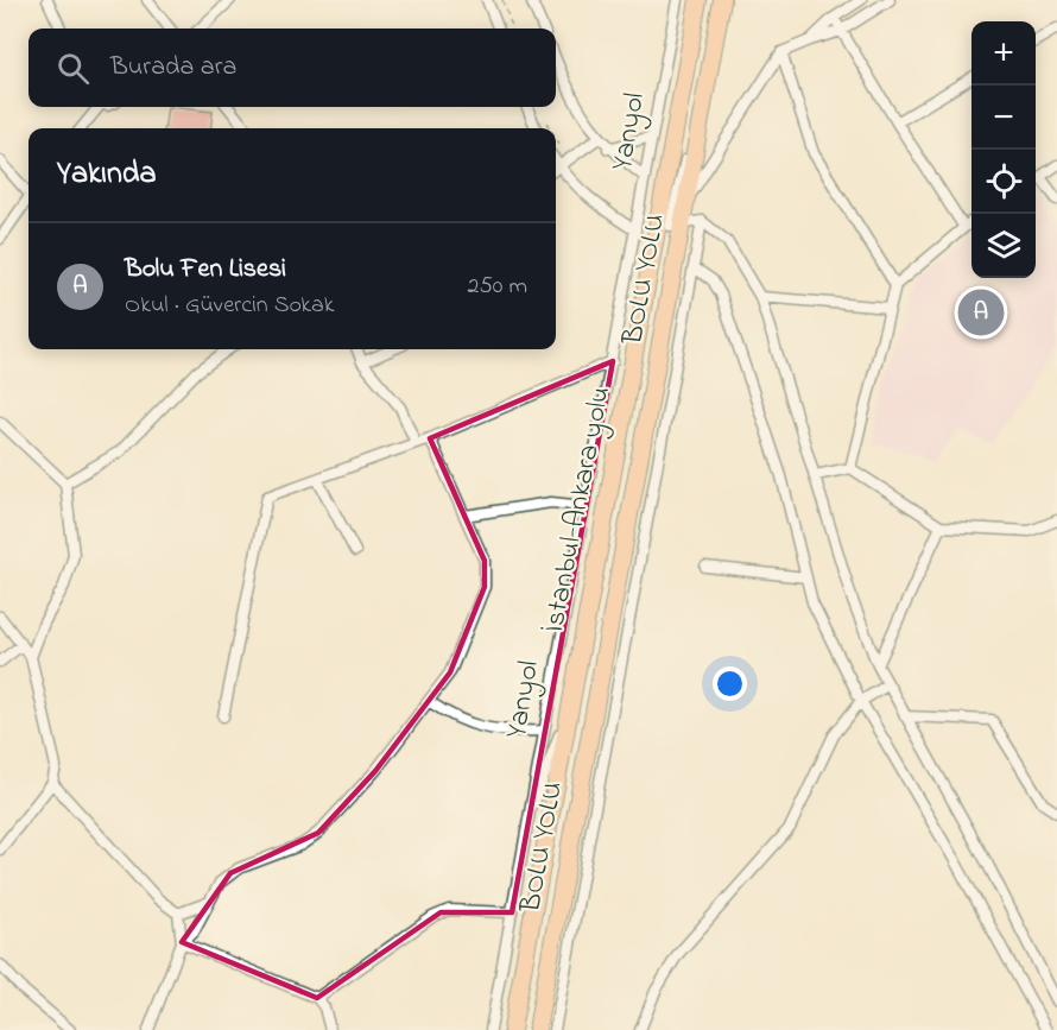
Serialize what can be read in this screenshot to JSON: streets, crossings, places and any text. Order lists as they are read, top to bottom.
{
  "streets": {
    "highway": ["BOLU YOLU", "İstanbul-Ankara yolu"],
    "street": ["Yanyol"]
  },
  "crossings": [
    ["Yanyol", "BOLU YOLU"]
  ],
  "page": {
    "map_buttons": ["+", "−"],
    "search": "Burada ara",
    "heading": "Yakında",
    "list": [
      {
        "mark": "A",
        "name": "Bolu Fen Lisesi",
        "note": "Okul · Güvercin Sokak",
        "value": "250 m"
      }
    ],
    "pins": "A"
  }
}
